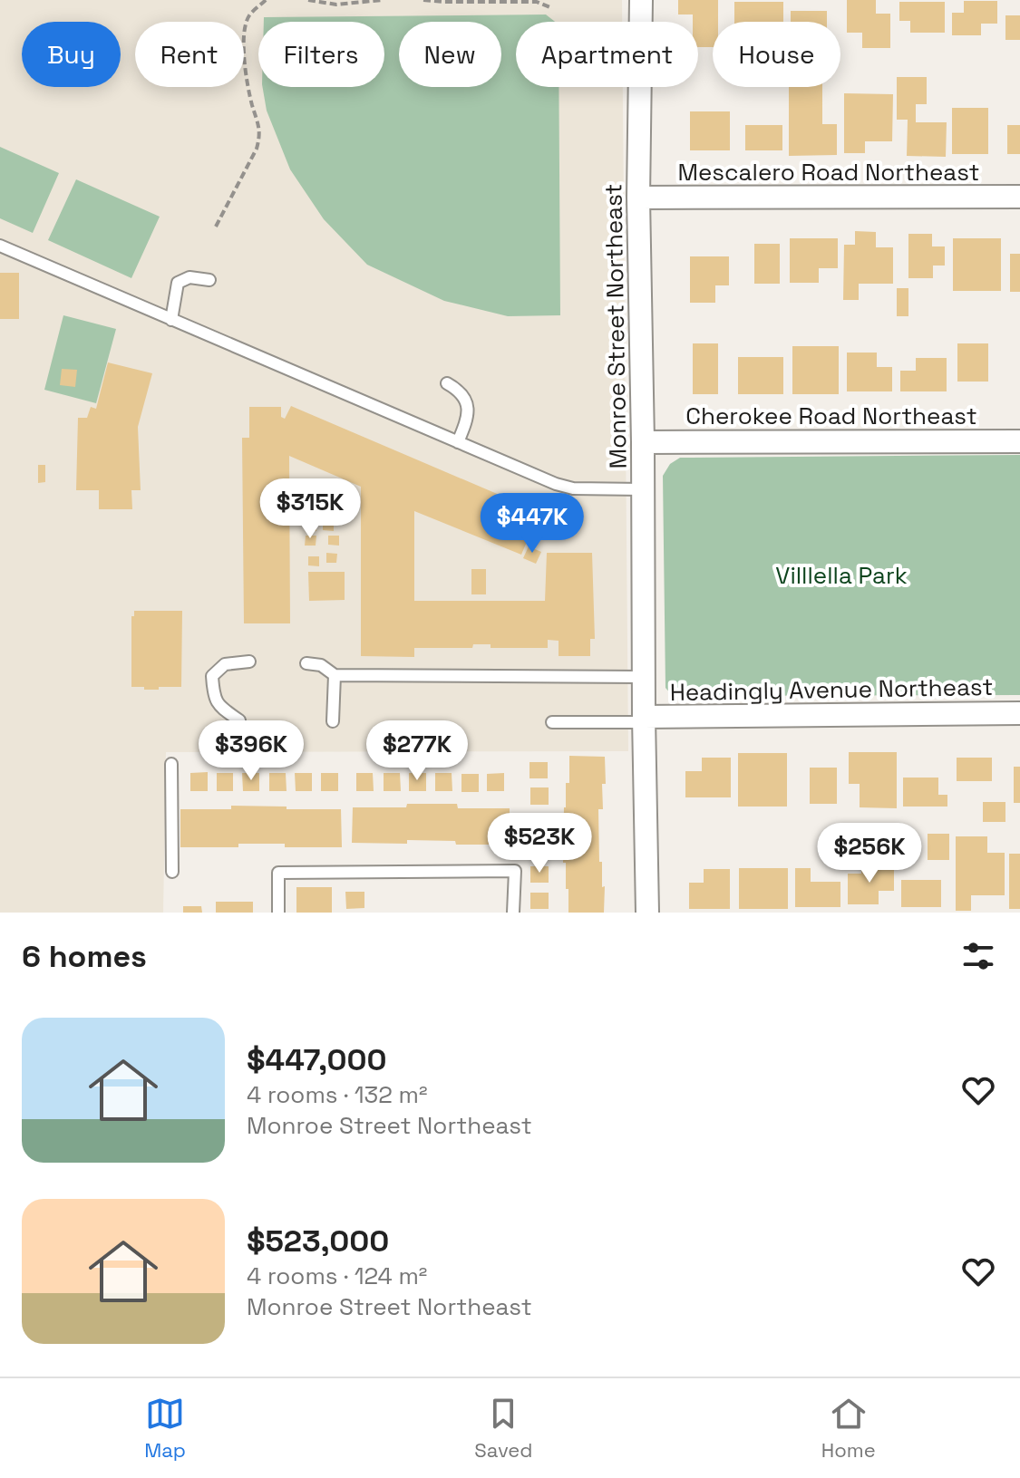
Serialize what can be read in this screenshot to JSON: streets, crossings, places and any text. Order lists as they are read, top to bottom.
{
  "streets": {
    "street": [
      "Mescalero Road Northeast",
      "Monroe Street Northeast",
      "Cherokee Road Northeast",
      "Headingly Avenue Northeast"
    ]
  },
  "crossings": [
    ["Mescalero Road Northeast", "Monroe Street Northeast"],
    ["Monroe Street Northeast", "Cherokee Road Northeast"],
    ["Monroe Street Northeast", "Headingly Avenue Northeast"]
  ],
  "parks": ["Villlella Park"],
  "page": {
    "chip": [
      "Buy",
      "Rent",
      "Filters",
      "New",
      "Apartment",
      "House"
    ],
    "price": [
      "$315K",
      "$447K",
      "$396K",
      "$277K",
      "$523K",
      "$256K"
    ],
    "heading": "6 homes",
    "list": [
      {
        "name": "$447,000",
        "note": "4 rooms · 132 m² · Monroe Street Northeast"
      },
      {
        "name": "$523,000",
        "note": "4 rooms · 124 m² · Monroe Street Northeast"
      }
    ],
    "tabs": ["Map", "Saved", "Home"]
  }
}
